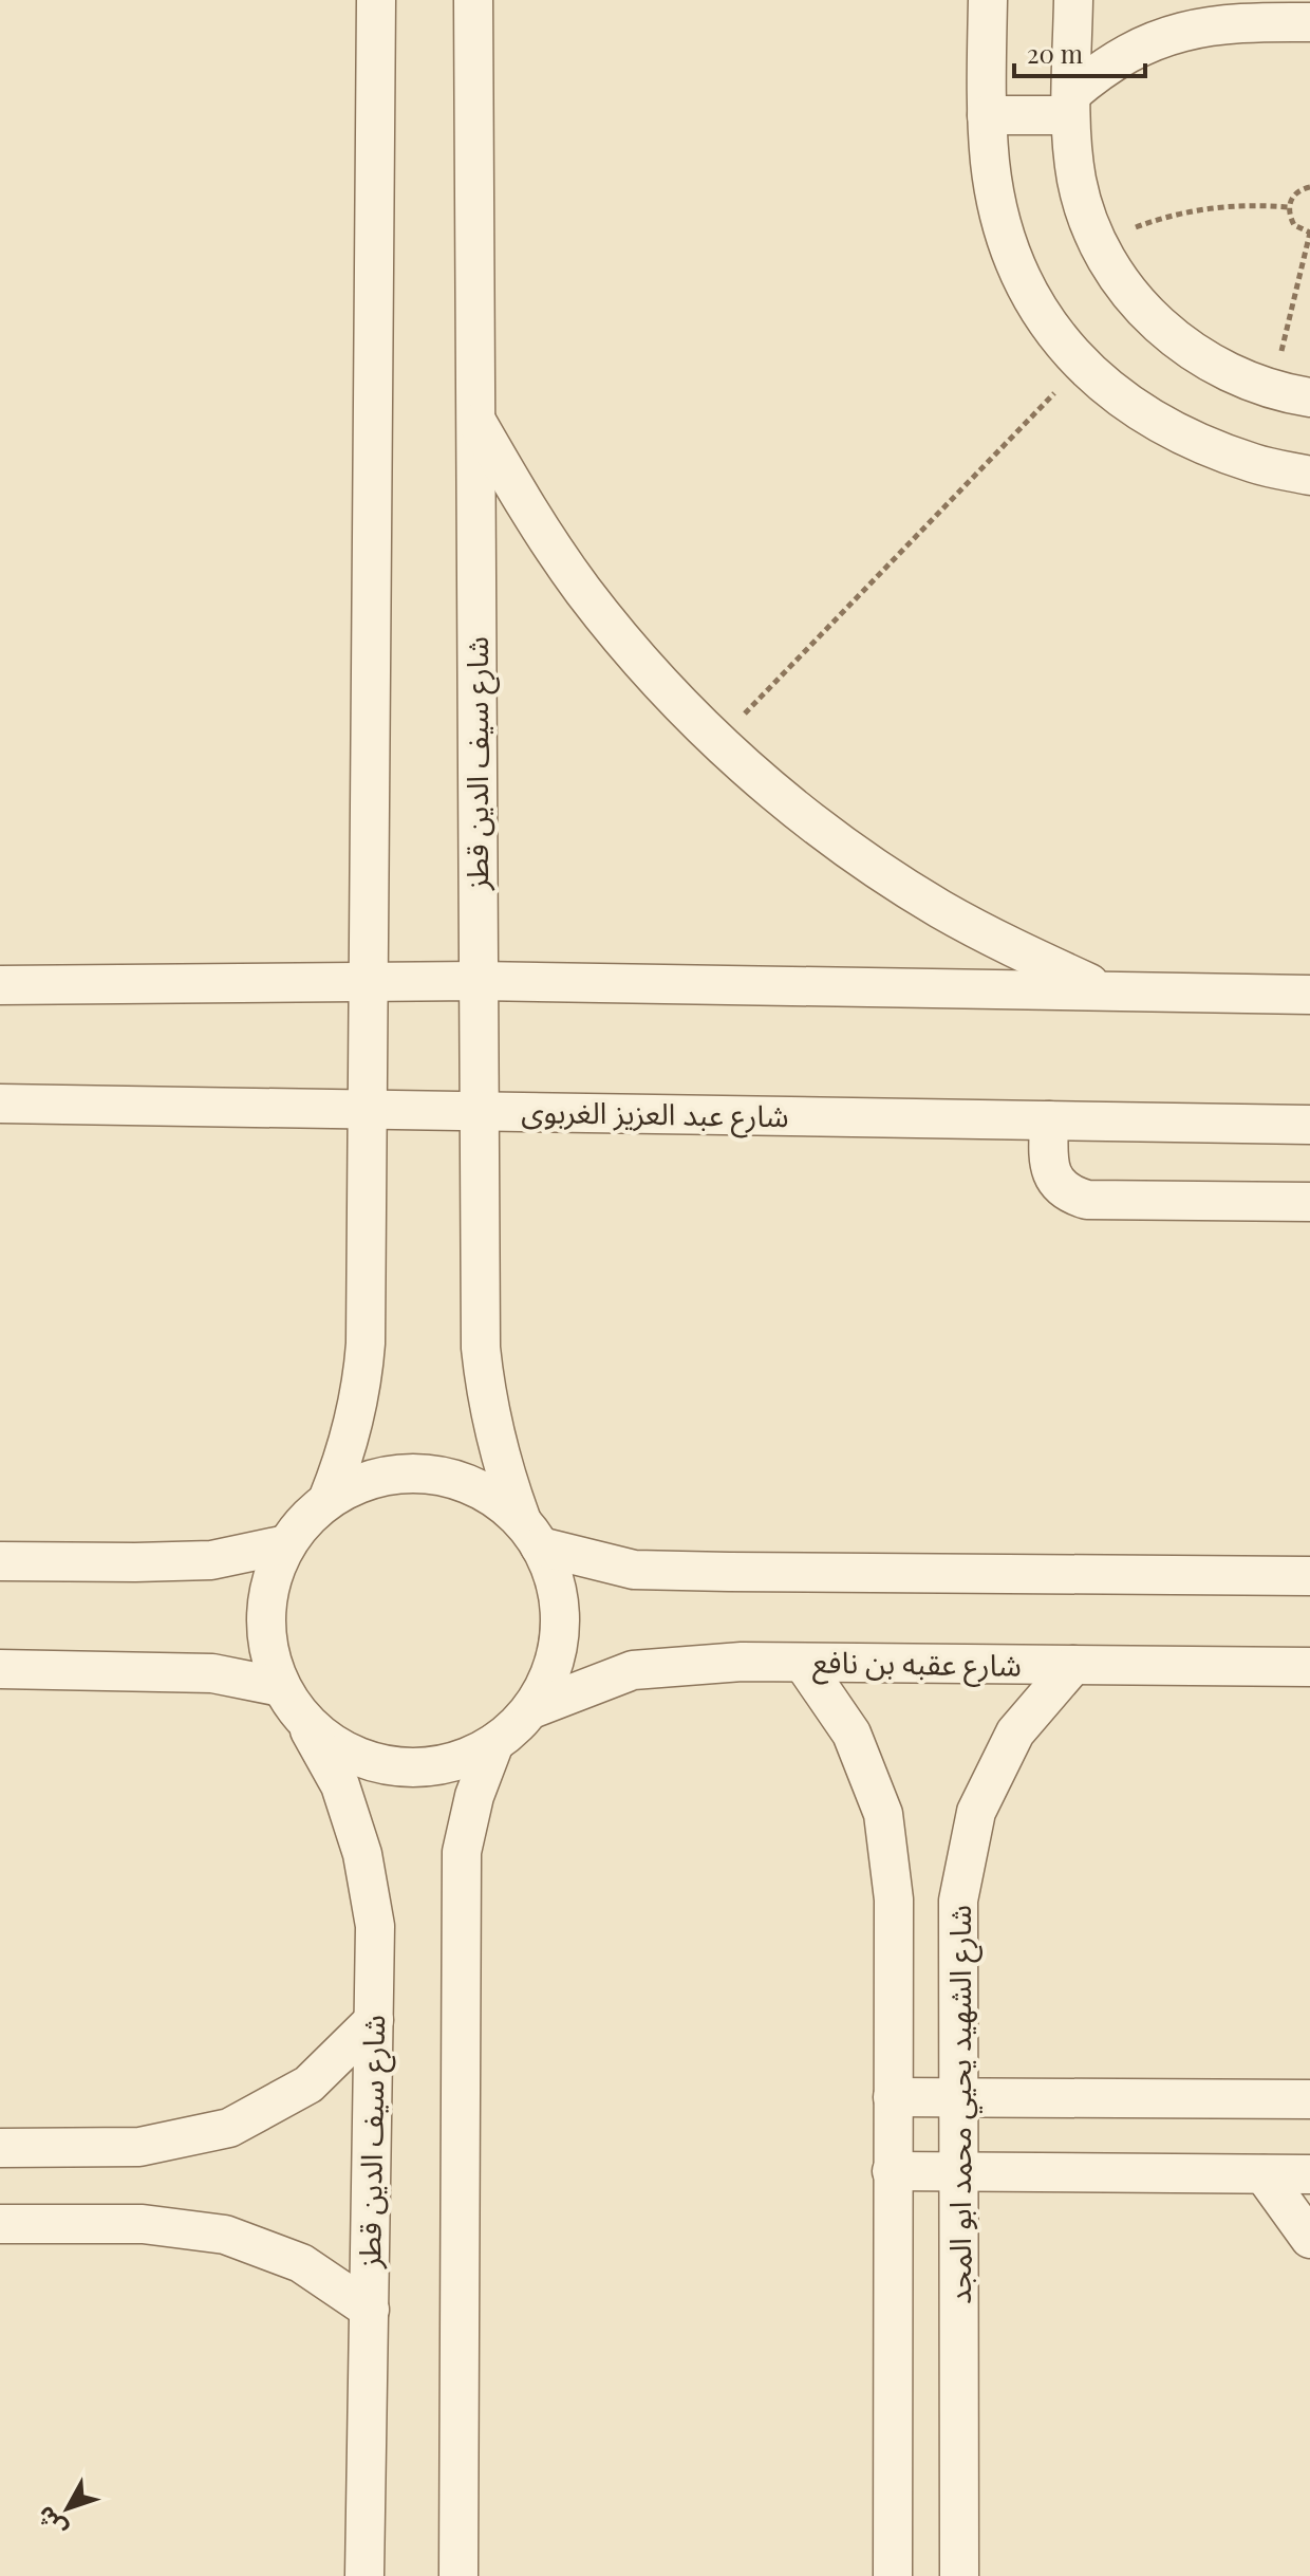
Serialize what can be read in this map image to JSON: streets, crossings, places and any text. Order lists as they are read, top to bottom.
{
  "streets": {
    "street": [
      "شارع سيف الدين قطز",
      "شارع عبد العزيز الغربوى",
      "شارع عقبه بن نافع",
      "شارع الشهيد يحيي محمد ابو المجد"
    ]
  },
  "crossings": [
    ["شارع سيف الدين قطز", "شارع عبد العزيز الغربوى"],
    ["شارع سيف الدين قطز", "شارع عقبه بن نافع"],
    ["شارع عقبه بن نافع", "شارع الشهيد يحيي محمد ابو المجد"]
  ],
  "scale_bar": "20 m",
  "north": "bottom left"
}
